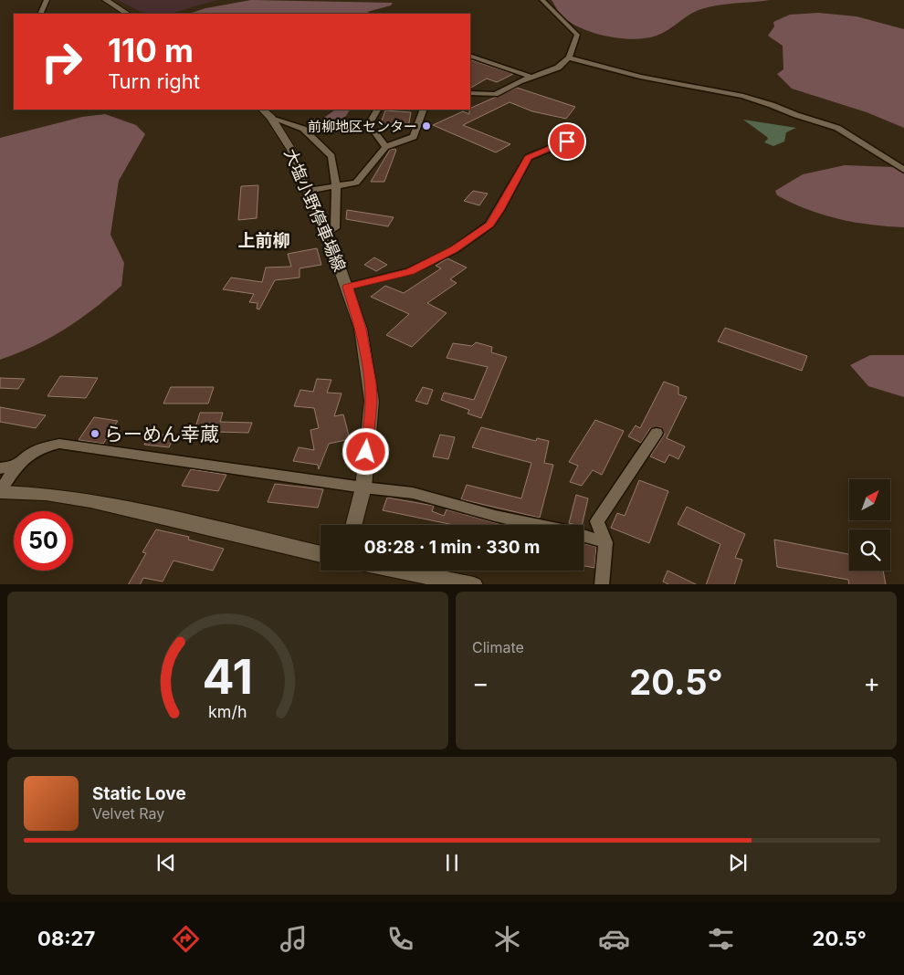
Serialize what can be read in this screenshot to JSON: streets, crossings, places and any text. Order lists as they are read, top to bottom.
{
  "streets": {
    "main road": ["大塩小野停車場線"]
  },
  "districts": ["上前柳"],
  "places": ["前柳地区センター", "らーめん幸蔵"],
  "north": "top right",
  "page": {
    "turn": ["110 m", "Turn right"],
    "limit": "50",
    "trip": "08:28 · 1 min · 330 m",
    "tile": "Climate",
    "heat": ["−", "20.5°", "+"],
    "song": ["Static Love", "Velvet Ray"],
    "tabs": ["08:27", "20.5°"],
    "gauge": ["41", "km/h"]
  }
}
